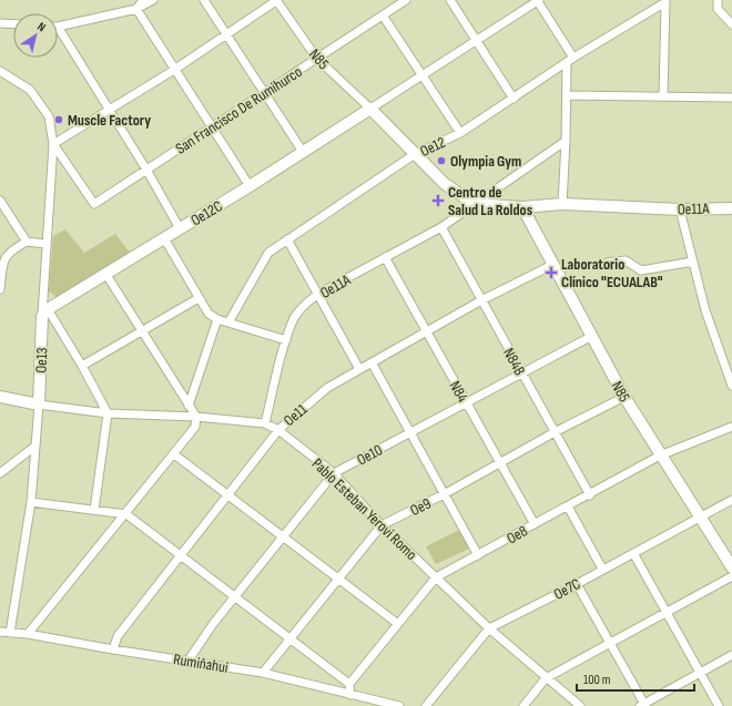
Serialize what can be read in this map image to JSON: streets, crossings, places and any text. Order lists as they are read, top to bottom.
{
  "streets": {
    "main road": [
      "N85",
      "Oe11A",
      "Oe12C",
      "Oe13",
      "Pablo Esteban Yerovi Romo"
    ],
    "street": [
      "San Francisco De Rumihurco",
      "Oe12",
      "N84B",
      "N84",
      "Oe11",
      "Oe10",
      "Oe9",
      "Oe8",
      "Oe7C",
      "Rumiñahui"
    ]
  },
  "crossings": [
    ["N85", "San Francisco De Rumihurco"],
    ["N85", "Oe11A"],
    ["N85", "Oe12C"],
    ["N85", "Oe11"],
    ["N85", "Oe10"],
    ["N85", "Oe9"],
    ["N85", "Oe8"],
    ["N85", "Oe7C"],
    ["Oe11A", "N84B"],
    ["Oe11A", "N84"],
    ["Oe11A", "Pablo Esteban Yerovi Romo"],
    ["Oe12C", "Oe13"],
    ["Oe13", "Pablo Esteban Yerovi Romo"],
    ["N84B", "Oe11"],
    ["N84B", "Oe10"],
    ["N84B", "Oe9"],
    ["N84B", "Oe8"],
    ["N84", "Oe11"],
    ["N84", "Oe10"],
    ["N84", "Oe9"],
    ["N84", "Oe8"],
    ["Oe11", "Pablo Esteban Yerovi Romo"],
    ["Oe11", "Rumiñahui"],
    ["Oe10", "Pablo Esteban Yerovi Romo"],
    ["Oe10", "Rumiñahui"],
    ["Oe9", "Pablo Esteban Yerovi Romo"],
    ["Oe9", "Rumiñahui"],
    ["Pablo Esteban Yerovi Romo", "Oe8"],
    ["Pablo Esteban Yerovi Romo", "Oe7C"]
  ],
  "places": {
    "other": ["Muscle Factory", "Olympia Gym"],
    "health": ["Centro de Salud La Roldos", "Laboratorio Clínico \"ECUALAB\""]
  },
  "scale_bar": "100 m",
  "north": "top right"
}
